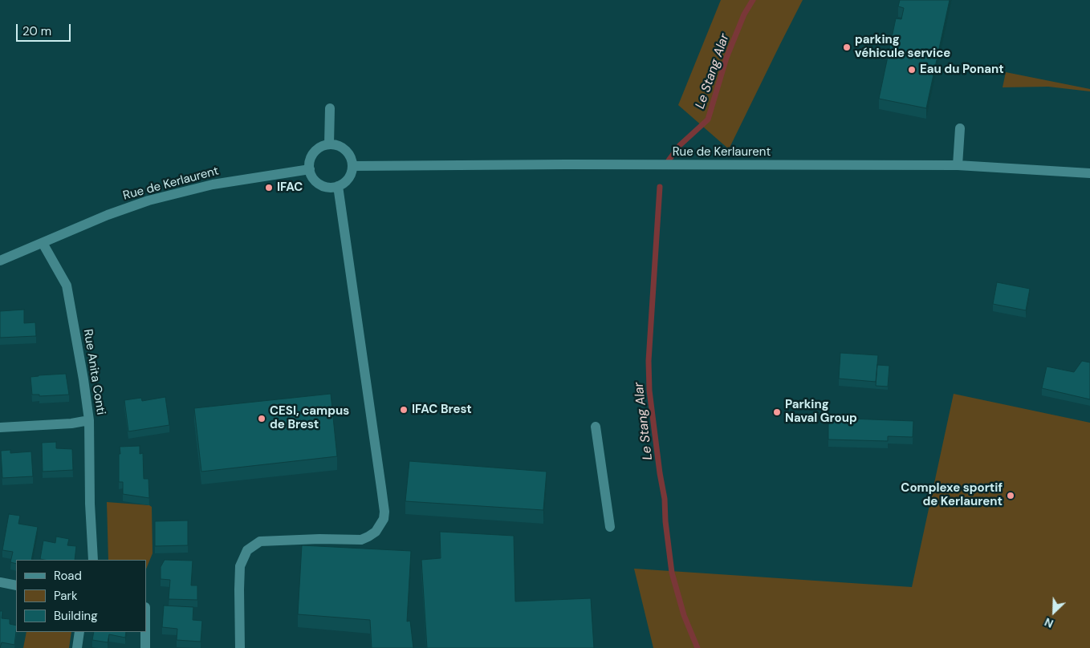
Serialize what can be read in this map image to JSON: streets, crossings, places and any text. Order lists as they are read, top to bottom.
{
  "streets": {
    "street": ["Rue de Kerlaurent", "Rue Anita Conti"]
  },
  "crossings": [
    ["Rue de Kerlaurent", "Rue Anita Conti"]
  ],
  "water": ["Le Stang Alar"],
  "places": [
    "parking véhicule service",
    "Eau du Ponant",
    "IFAC",
    "IFAC Brest",
    "Parking Naval Group",
    "CESI, campus de Brest",
    "Complexe sportif de Kerlaurent"
  ],
  "legend": ["Road", "Park", "Building"],
  "scale_bar": "20 m",
  "north": "bottom left"
}
